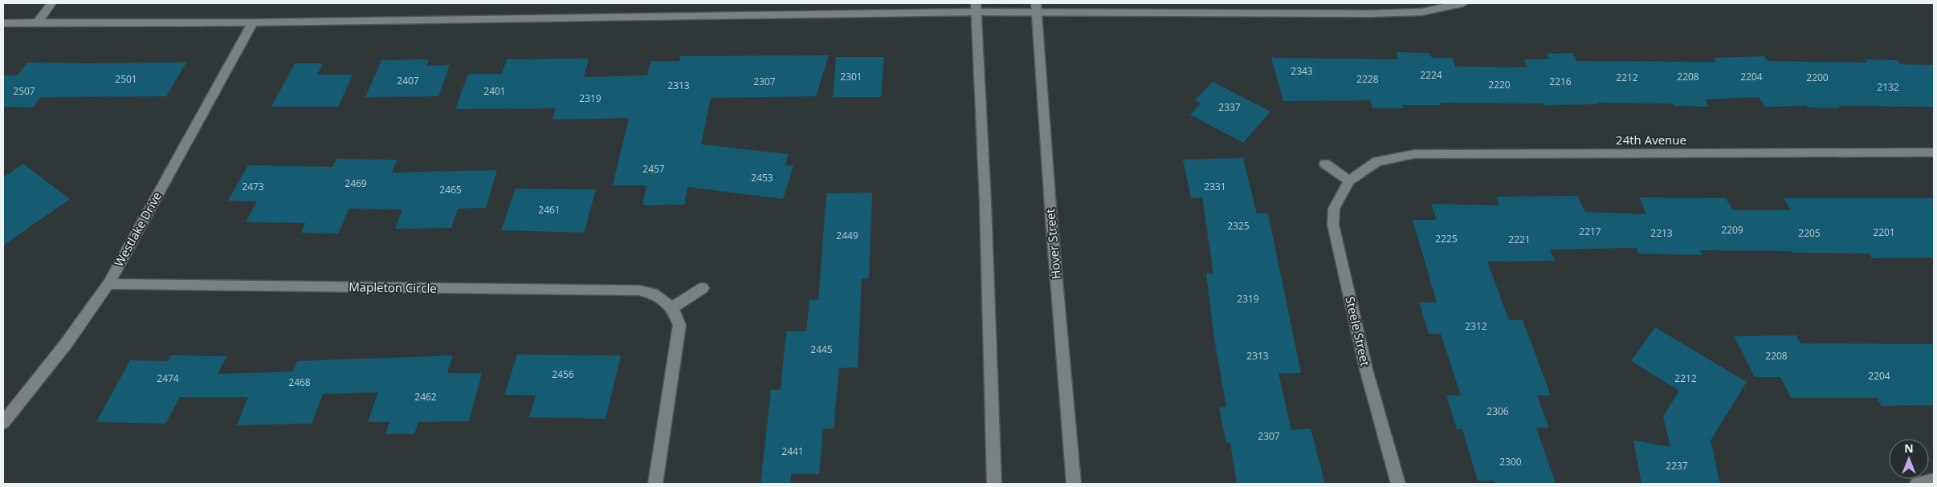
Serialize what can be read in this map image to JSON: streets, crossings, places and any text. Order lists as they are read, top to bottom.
{
  "streets": {
    "street": [
      "24th Avenue",
      "Westlake Drive",
      "Hover Street",
      "Mapleton Circle",
      "Steele Street"
    ]
  },
  "crossings": [
    ["24th Avenue", "Steele Street"],
    ["Westlake Drive", "Mapleton Circle"]
  ],
  "house_numbers": [
    "2343",
    "2224",
    "2301",
    "2208",
    "2204",
    "2212",
    "2200",
    "2501",
    "2228",
    "2407",
    "2307",
    "2216",
    "2220",
    "2313",
    "2132",
    "2507",
    "2401",
    "2319",
    "2337",
    "2457",
    "2453",
    "2469",
    "2473",
    "2331",
    "2465",
    "2461",
    "2325",
    "2209",
    "2217",
    "2201",
    "2213",
    "2205",
    "2449",
    "2225",
    "2221",
    "2319",
    "2312",
    "2445",
    "2313",
    "2208",
    "2456",
    "2204",
    "2474",
    "2212",
    "2468",
    "2462",
    "2306",
    "2307",
    "2441",
    "2300",
    "2237"
  ],
  "north": "top"
}
